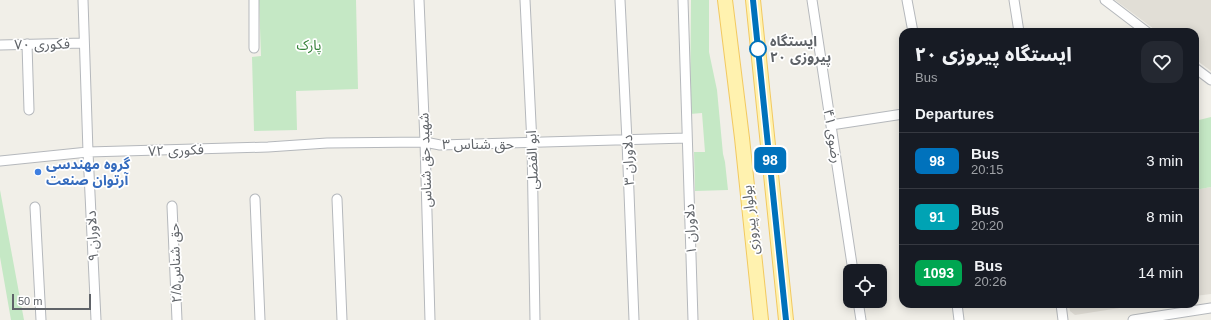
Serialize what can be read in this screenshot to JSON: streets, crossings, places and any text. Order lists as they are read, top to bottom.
{
  "streets": {
    "main road": ["بولوار پیروزی"],
    "street": [
      "فکوری ۷۰",
      "رضوی ۴۱",
      "حق شناس ۳",
      "فکوری ۷۲",
      "شهید حق شناس",
      "ابو الفضلی",
      "دلاوران ۳",
      "دلاوران ۱",
      "دلاوران ۹",
      "حق شناس۲/۵"
    ]
  },
  "crossings": [
    ["فکوری ۷۰", "دلاوران ۹"],
    ["حق شناس ۳", "فکوری ۷۲"],
    ["حق شناس ۳", "شهید حق شناس"],
    ["حق شناس ۳", "ابو الفضلی"],
    ["حق شناس ۳", "دلاوران ۳"],
    ["حق شناس ۳", "دلاوران ۱"],
    ["فکوری ۷۲", "دلاوران ۹"]
  ],
  "parks": ["پارک"],
  "places": ["ایستگاه پیروزی ۲۰", "گروه مهندسی آرتوان صنعت"],
  "lines": ["bus line 98"],
  "scale_bar": "50 m",
  "page": {
    "on_map": "98",
    "heading": [
      ["ایستگاه پیروزی ۲۰", "Bus"],
      "Departures"
    ],
    "list": [
      {
        "mark": "98",
        "name": "Bus",
        "note": "20:15",
        "value": "3 min"
      },
      {
        "mark": "91",
        "name": "Bus",
        "note": "20:20",
        "value": "8 min"
      },
      {
        "mark": "1093",
        "name": "Bus",
        "note": "20:26",
        "value": "14 min"
      }
    ],
    "scale": "50 m"
  }
}
